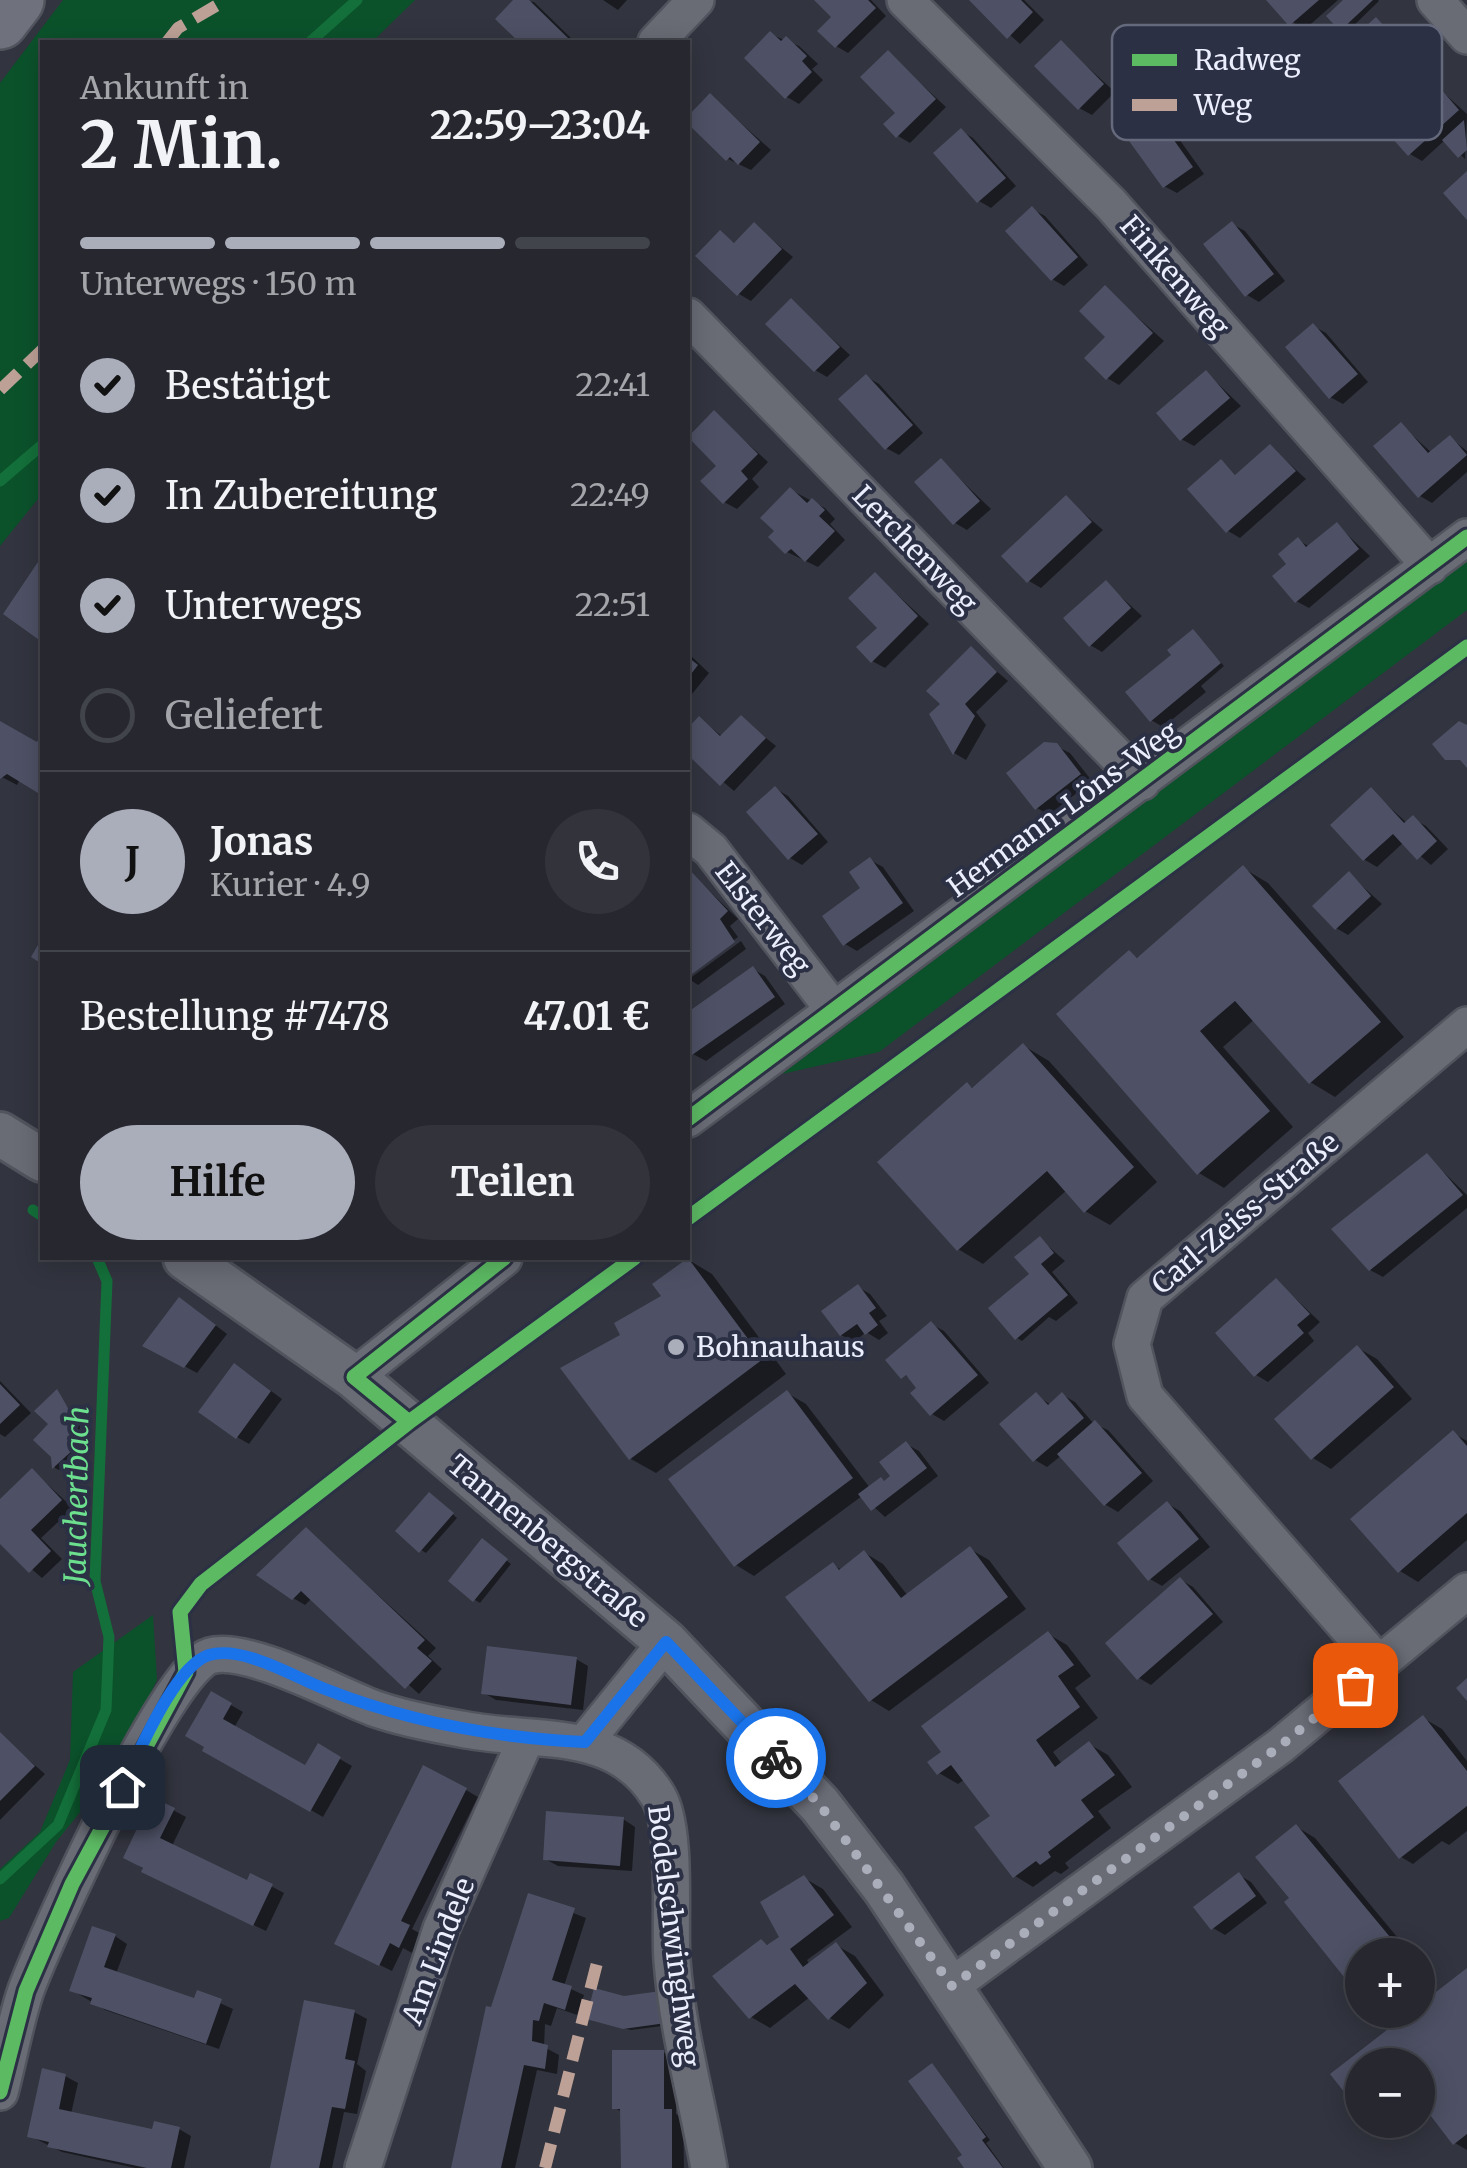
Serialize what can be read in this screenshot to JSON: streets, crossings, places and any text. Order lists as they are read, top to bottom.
{
  "streets": {
    "street": [
      "Finkenweg",
      "Lerchenweg",
      "Hermann-Löns-Weg",
      "Elsterweg",
      "Carl-Zeiss-Straße",
      "Tannenbergstraße",
      "Bodelschwinghweg",
      "Am Lindele"
    ]
  },
  "crossings": [
    ["Finkenweg", "Hermann-Löns-Weg"],
    ["Lerchenweg", "Hermann-Löns-Weg"],
    ["Hermann-Löns-Weg", "Elsterweg"]
  ],
  "water": ["Jauchertbach"],
  "places": ["Bohnauhaus"],
  "legend": ["Radweg", "Weg"],
  "page": {
    "heading": ["2 Min.", "Ankunft in", "22:59–23:04"],
    "panel": [
      "Jonas",
      "Kurier · 4.9",
      "Bestellung #7478",
      "47.01 €"
    ],
    "bar": "Unterwegs · 150 m",
    "list": [
      ["Bestätigt", "22:41"],
      ["In Zubereitung", "22:49"],
      ["Unterwegs", "22:51"],
      "Geliefert"
    ],
    "round": "J",
    "buttons": ["Hilfe", "Teilen"],
    "map_buttons": ["+", "−"]
  }
}
